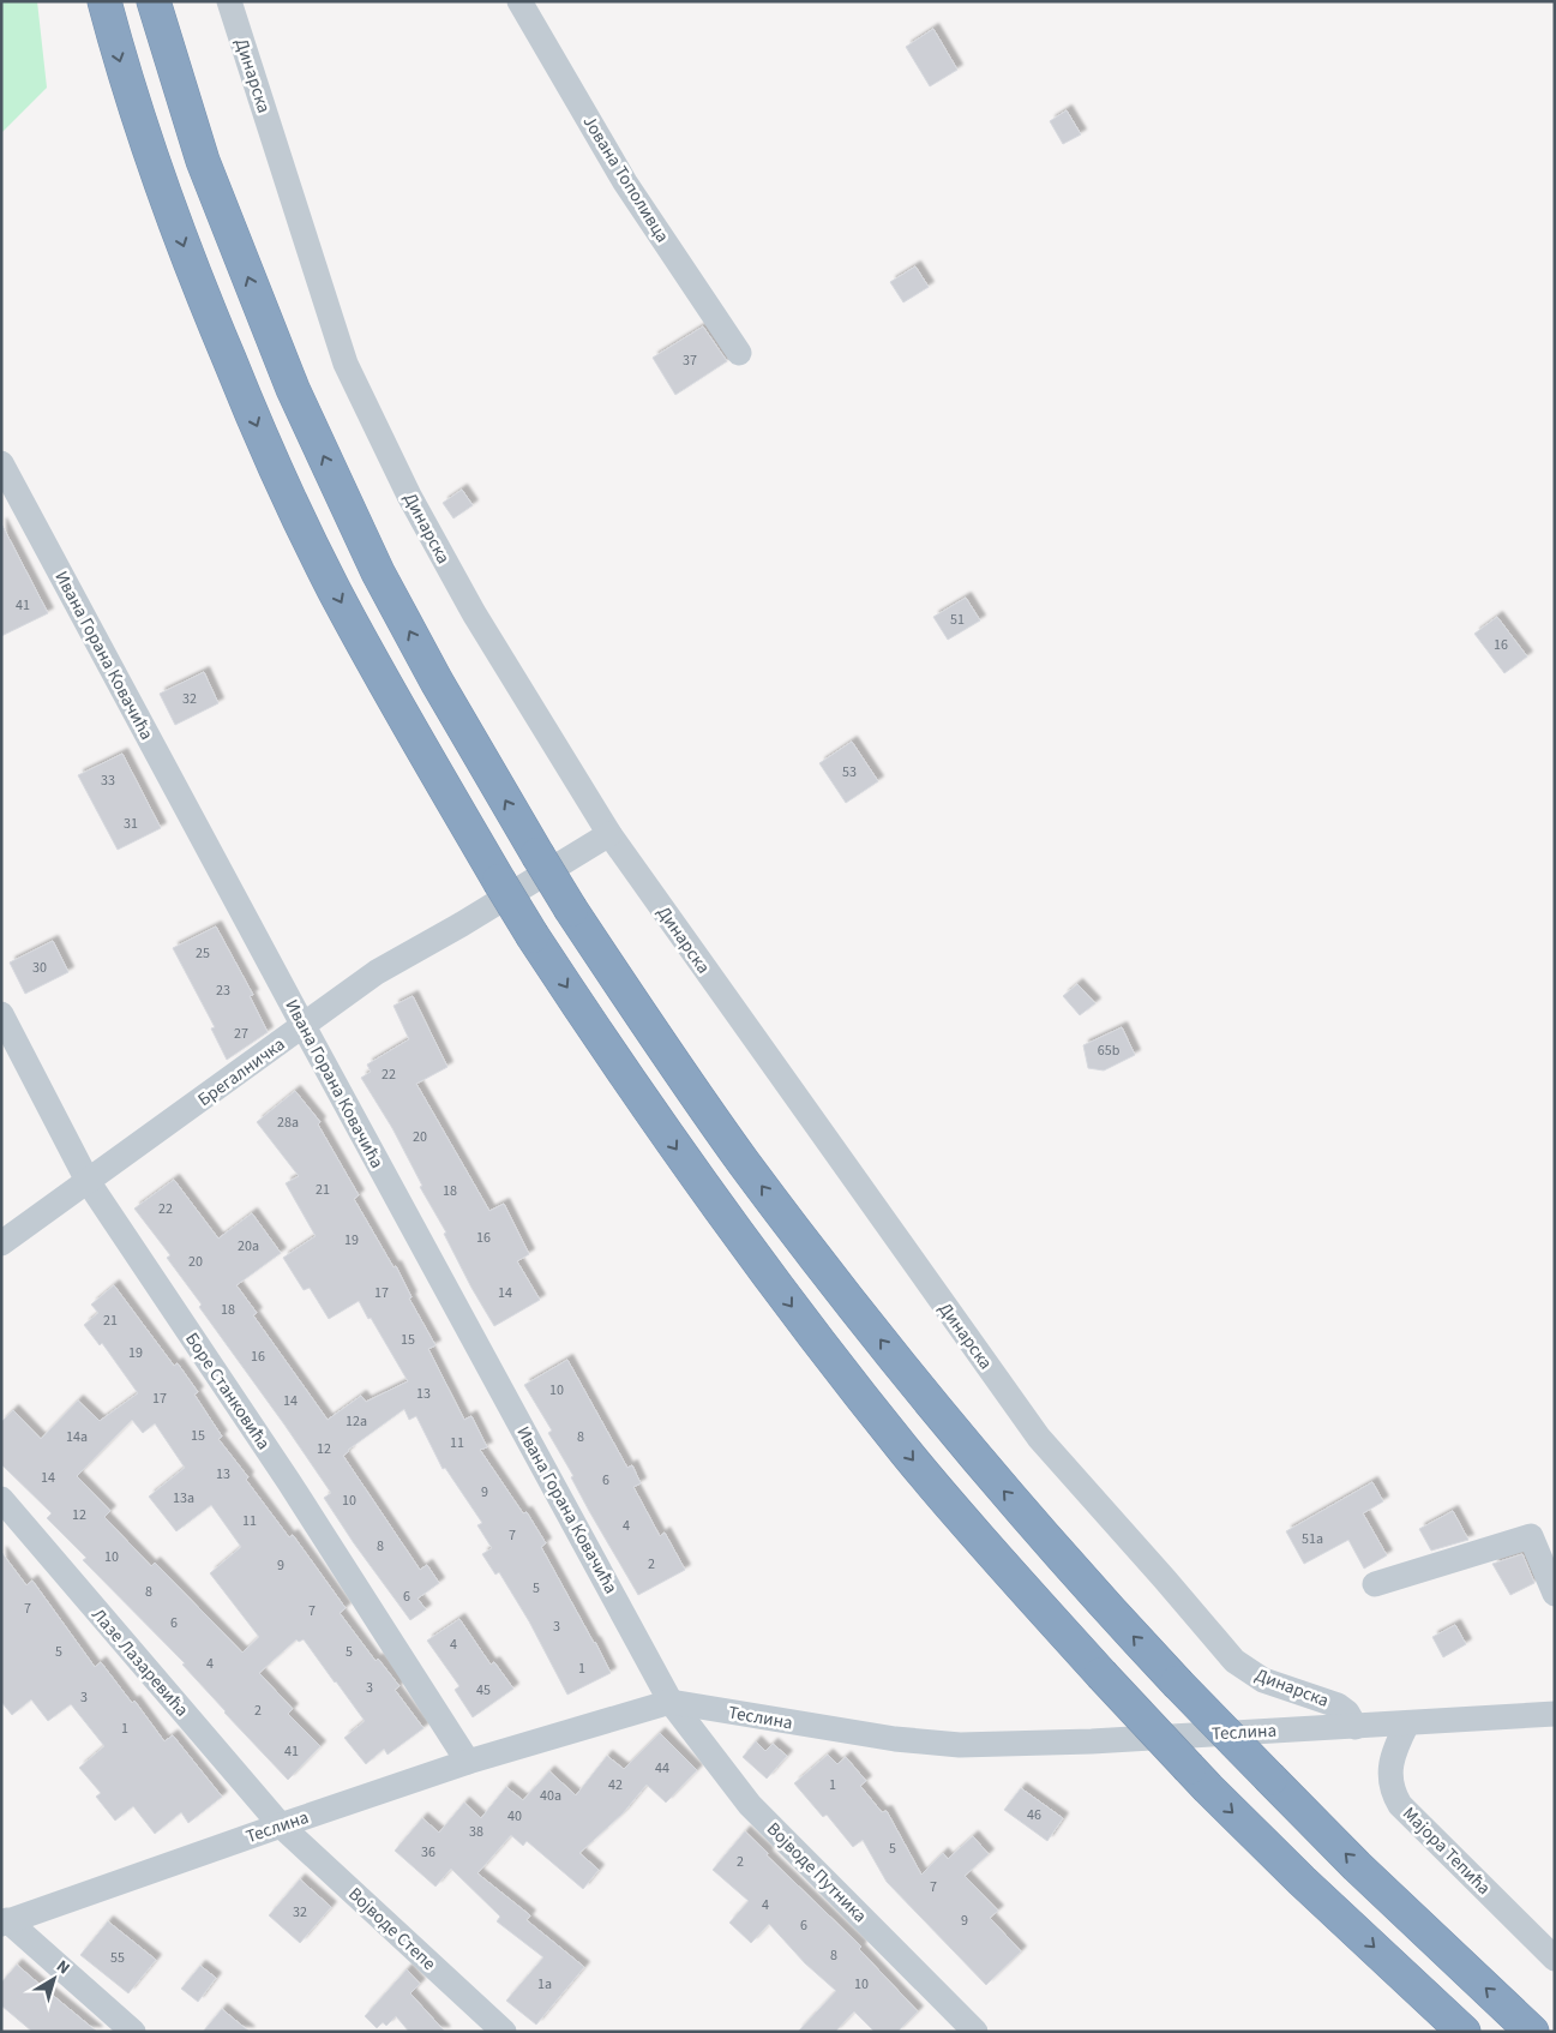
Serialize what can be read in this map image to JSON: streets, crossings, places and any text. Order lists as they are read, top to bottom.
{
  "streets": {
    "street": [
      "Динарска",
      "Јована Тополивца",
      "Ивана Горана Ковачића",
      "Брегалничка",
      "Боре Станковића",
      "Лазе Лазаревића",
      "Теслина",
      "Мајора Тепића",
      "Војводе Путника",
      "Војводе Степе"
    ]
  },
  "crossings": [
    ["Динарска", "Брегалничка"],
    ["Динарска", "Теслина"],
    ["Ивана Горана Ковачића", "Брегалничка"],
    ["Ивана Горана Ковачића", "Теслина"],
    ["Ивана Горана Ковачића", "Војводе Путника"],
    ["Брегалничка", "Боре Станковића"],
    ["Боре Станковића", "Теслина"],
    ["Лазе Лазаревића", "Теслина"],
    ["Лазе Лазаревића", "Војводе Степе"],
    ["Теслина", "Мајора Тепића"],
    ["Теслина", "Војводе Путника"],
    ["Теслина", "Војводе Степе"]
  ],
  "house_numbers": [
    "37",
    "41",
    "51",
    "16",
    "32",
    "53",
    "33",
    "31",
    "25",
    "30",
    "23",
    "27",
    "65b",
    "22",
    "28a",
    "20",
    "21",
    "18",
    "22",
    "16",
    "19",
    "20a",
    "20",
    "17",
    "14",
    "18",
    "21",
    "15",
    "19",
    "16",
    "10",
    "13",
    "17",
    "14",
    "12a",
    "15",
    "14a",
    "8",
    "11",
    "12",
    "13",
    "14",
    "6",
    "9",
    "13a",
    "10",
    "12",
    "11",
    "4",
    "7",
    "51a",
    "8",
    "10",
    "2",
    "9",
    "5",
    "8",
    "6",
    "7",
    "7",
    "6",
    "3",
    "4",
    "5",
    "5",
    "4",
    "1",
    "3",
    "45",
    "3",
    "2",
    "1",
    "41",
    "44",
    "42",
    "1",
    "40a",
    "46",
    "40",
    "38",
    "5",
    "36",
    "2",
    "7",
    "4",
    "32",
    "9",
    "6",
    "8",
    "55",
    "1a",
    "10"
  ],
  "north": "top right"
}
